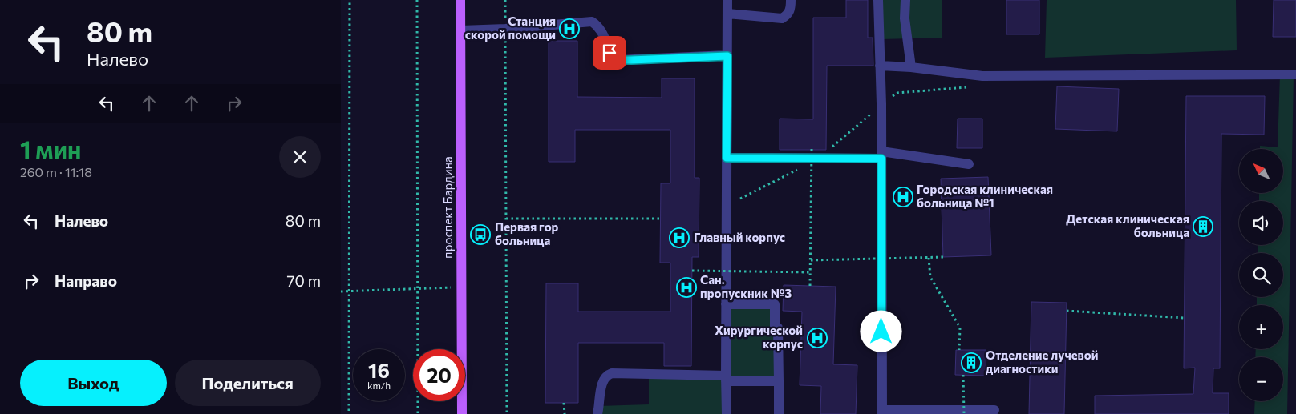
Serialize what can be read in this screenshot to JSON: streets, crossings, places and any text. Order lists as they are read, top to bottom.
{
  "streets": {
    "main road": ["проспект Бардина"]
  },
  "places": {
    "hospital": [
      "Станция скорой помощи",
      "Городская клиническая больница №1",
      "Главный корпус",
      "Сан. пропускник №3",
      "Хирургической корпус"
    ],
    "building": ["Детская клиническая больница", "Отделение лучевой диагностики"],
    "bus stop": ["Первая гор больница"]
  },
  "north": "top left",
  "page": {
    "turn": ["80 m", "Налево"],
    "heading": ["1 мин", "260 m · 11:18"],
    "map_buttons": ["+", "−"],
    "list": [
      {
        "name": "Налево",
        "value": "80 m"
      },
      {
        "name": "Направо",
        "value": "70 m"
      }
    ],
    "speed": "16 km/h",
    "limit": "20",
    "buttons": ["Выход", "Поделиться"]
  }
}
